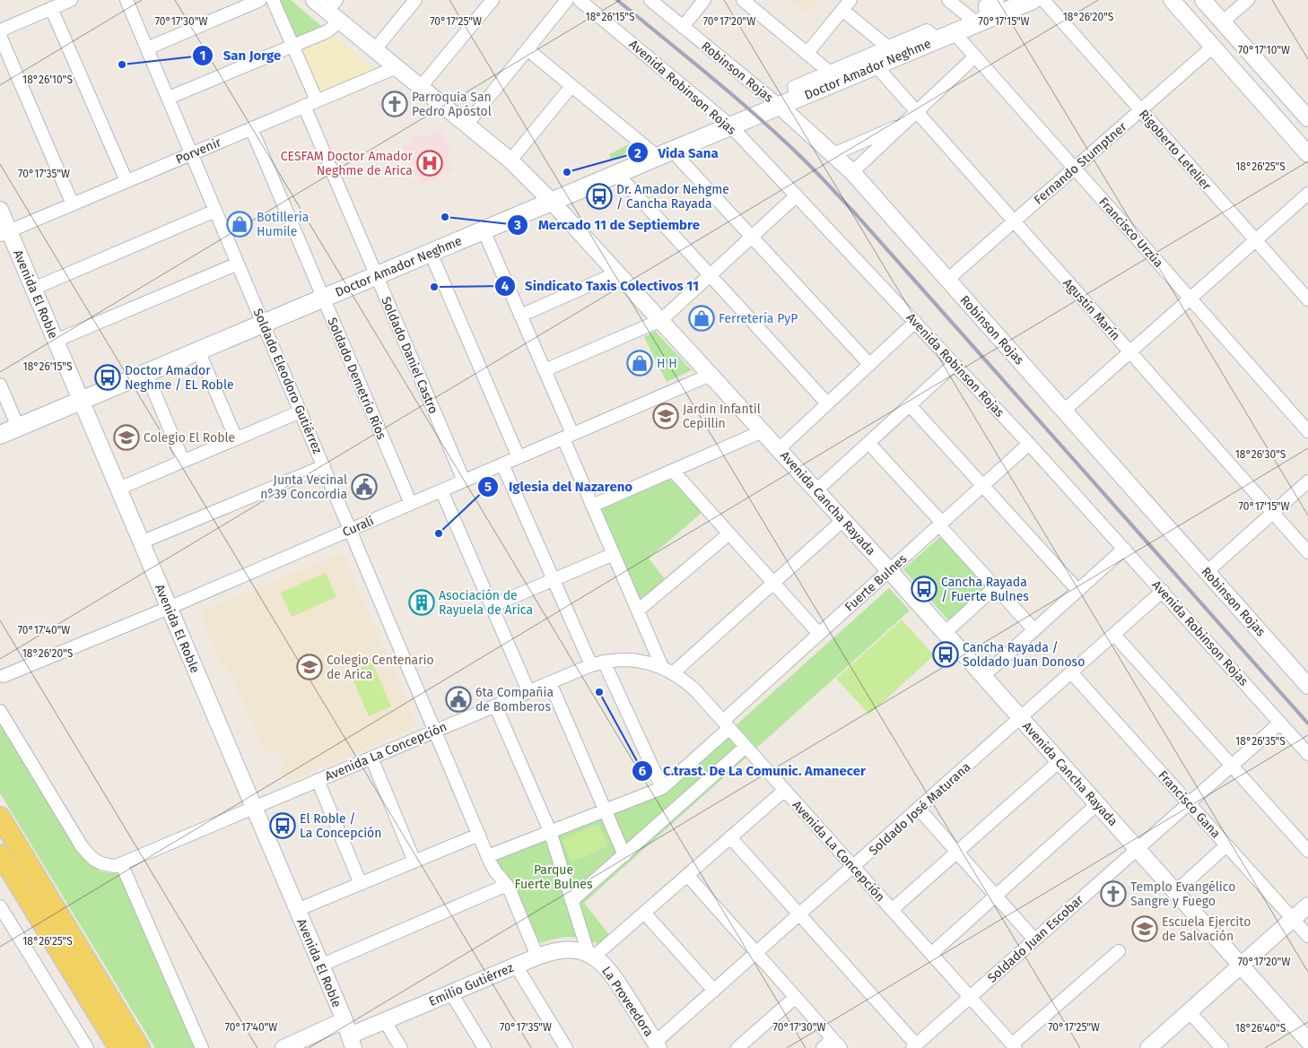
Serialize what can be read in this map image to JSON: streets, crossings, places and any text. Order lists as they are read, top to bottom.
{
  "streets": {
    "main road": ["Doctor Amador Neghme"],
    "street": [
      "Robinson Rojas",
      "Avenida Robinson Rojas",
      "Rigoberto Letelier",
      "Porvenir",
      "Fernando Stumptner",
      "Francisco Urzúa",
      "Avenida El Roble",
      "Agustín Marín",
      "Soldado Daniel Castro",
      "Soldado Demetrio Ríos",
      "Soldado Eleodoro Gutiérrez",
      "Avenida Cancha Rayada",
      "Curalí",
      "Fuerte Bulnes",
      "Avenida La Concepción",
      "Francisco Gana",
      "Soldado José Maturana",
      "Soldado Juan Escobar",
      "Emilio Gutiérrez",
      "La Proveedora"
    ]
  },
  "crossings": [
    ["Doctor Amador Neghme", "Robinson Rojas"],
    ["Doctor Amador Neghme", "Avenida Robinson Rojas"],
    ["Doctor Amador Neghme", "Francisco Urzúa"],
    ["Doctor Amador Neghme", "Avenida El Roble"],
    ["Doctor Amador Neghme", "Agustín Marín"],
    ["Doctor Amador Neghme", "Soldado Daniel Castro"],
    ["Doctor Amador Neghme", "Soldado Demetrio Ríos"],
    ["Doctor Amador Neghme", "Soldado Eleodoro Gutiérrez"],
    ["Doctor Amador Neghme", "Avenida Cancha Rayada"],
    ["Robinson Rojas", "Fernando Stumptner"],
    ["Avenida Robinson Rojas", "Fuerte Bulnes"],
    ["Avenida Robinson Rojas", "Soldado José Maturana"],
    ["Avenida Robinson Rojas", "Soldado Juan Escobar"],
    ["Rigoberto Letelier", "Fernando Stumptner"],
    ["Porvenir", "Avenida El Roble"],
    ["Porvenir", "Soldado Daniel Castro"],
    ["Porvenir", "Soldado Demetrio Ríos"],
    ["Porvenir", "Soldado Eleodoro Gutiérrez"],
    ["Porvenir", "Avenida Cancha Rayada"],
    ["Fernando Stumptner", "Francisco Urzúa"],
    ["Fernando Stumptner", "Agustín Marín"],
    ["Avenida El Roble", "Curalí"],
    ["Avenida El Roble", "Avenida La Concepción"],
    ["Avenida El Roble", "Emilio Gutiérrez"],
    ["Soldado Daniel Castro", "Curalí"],
    ["Soldado Demetrio Ríos", "Curalí"],
    ["Soldado Eleodoro Gutiérrez", "Curalí"],
    ["Soldado Eleodoro Gutiérrez", "Avenida La Concepción"],
    ["Soldado Eleodoro Gutiérrez", "Emilio Gutiérrez"],
    ["Avenida Cancha Rayada", "Curalí"],
    ["Avenida Cancha Rayada", "Fuerte Bulnes"],
    ["Avenida Cancha Rayada", "Soldado José Maturana"],
    ["Avenida Cancha Rayada", "Soldado Juan Escobar"],
    ["Fuerte Bulnes", "Avenida La Concepción"],
    ["Avenida La Concepción", "Soldado José Maturana"],
    ["Avenida La Concepción", "Soldado Juan Escobar"],
    ["Francisco Gana", "Soldado José Maturana"],
    ["Francisco Gana", "Soldado Juan Escobar"],
    ["Soldado José Maturana", "La Proveedora"],
    ["Emilio Gutiérrez", "La Proveedora"]
  ],
  "parks": ["Parque Fuerte Bulnes"],
  "places": {
    "other": [
      "San Jorge",
      "Vida Sana",
      "Mercado 11 de Septiembre",
      "Sindicato Taxis Colectivos 11",
      "Iglesia del Nazareno",
      "C.trast. De La Comunic. Amanecer"
    ],
    "church": ["Parroquia San Pedro Apóstol", "Templo Evangélico Sangre y Fuego"],
    "hospital": ["CESFAM Doctor Amador Neghme de Arica"],
    "bus stop": [
      "Dr. Amador Nehgme / Cancha Rayada",
      "Doctor Amador Neghme / EL Roble",
      "Cancha Rayada / Fuerte Bulnes",
      "Cancha Rayada / Soldado Juan Donoso",
      "El Roble / La Concepción"
    ],
    "shop": ["Botillería Humile", "Ferretería PyP", "H H"],
    "school or university": [
      "Jardin Infantil Cepillin",
      "Colegio El Roble",
      "Colegio Centenario de Arica",
      "Escuela Ejercito de Salvación"
    ],
    "public building": ["Junta Vecinal n°39 Concordia", "6ta Compañia de Bomberos"],
    "building": ["Asociación de Rayuela de Arica"]
  },
  "coordinates": [
    "18°26'15\"S",
    "18°26'20\"S",
    "70°17'30\"W",
    "70°17'25\"W",
    "70°17'20\"W",
    "70°17'15\"W",
    "70°17'10\"W",
    "18°26'10\"S",
    "18°26'25\"S",
    "70°17'35\"W",
    "18°26'30\"S",
    "70°17'40\"W",
    "18°26'35\"S",
    "18°26'40\"S"
  ]
}
